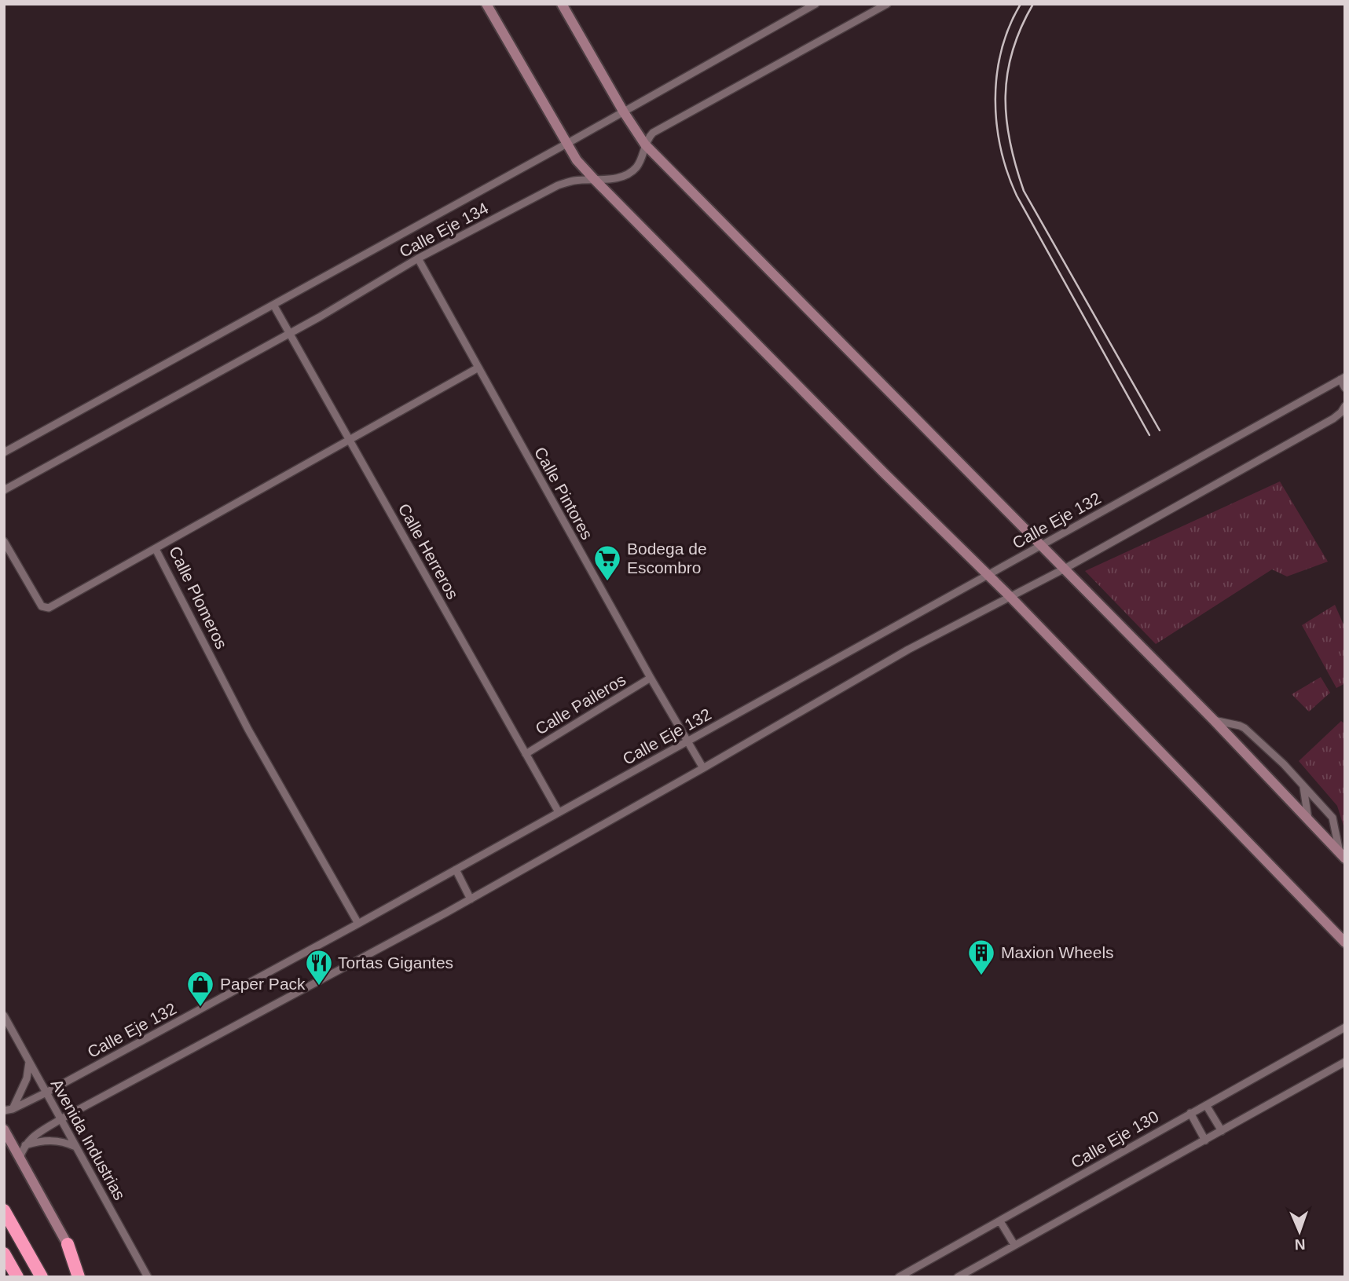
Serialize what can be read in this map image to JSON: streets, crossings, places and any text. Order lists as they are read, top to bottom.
{
  "streets": {
    "street": [
      "Calle Eje 134",
      "Calle Pintores",
      "Calle Eje 132",
      "Calle Herreros",
      "Calle Plomeros",
      "Calle Paileros",
      "Avenida Industrias",
      "Calle Eje 130"
    ]
  },
  "crossings": [
    ["Calle Eje 134", "Calle Pintores"],
    ["Calle Eje 134", "Calle Herreros"],
    ["Calle Pintores", "Calle Eje 132"],
    ["Calle Pintores", "Calle Plomeros"],
    ["Calle Pintores", "Calle Paileros"],
    ["Calle Eje 132", "Calle Herreros"],
    ["Calle Eje 132", "Calle Plomeros"],
    ["Calle Eje 132", "Avenida Industrias"],
    ["Calle Herreros", "Calle Plomeros"],
    ["Calle Herreros", "Calle Paileros"]
  ],
  "places": {
    "supermarket": ["Bodega de Escombro"],
    "building": ["Maxion Wheels"],
    "restaurant": ["Tortas Gigantes"],
    "shop": ["Paper Pack"]
  },
  "north": "bottom"
}
